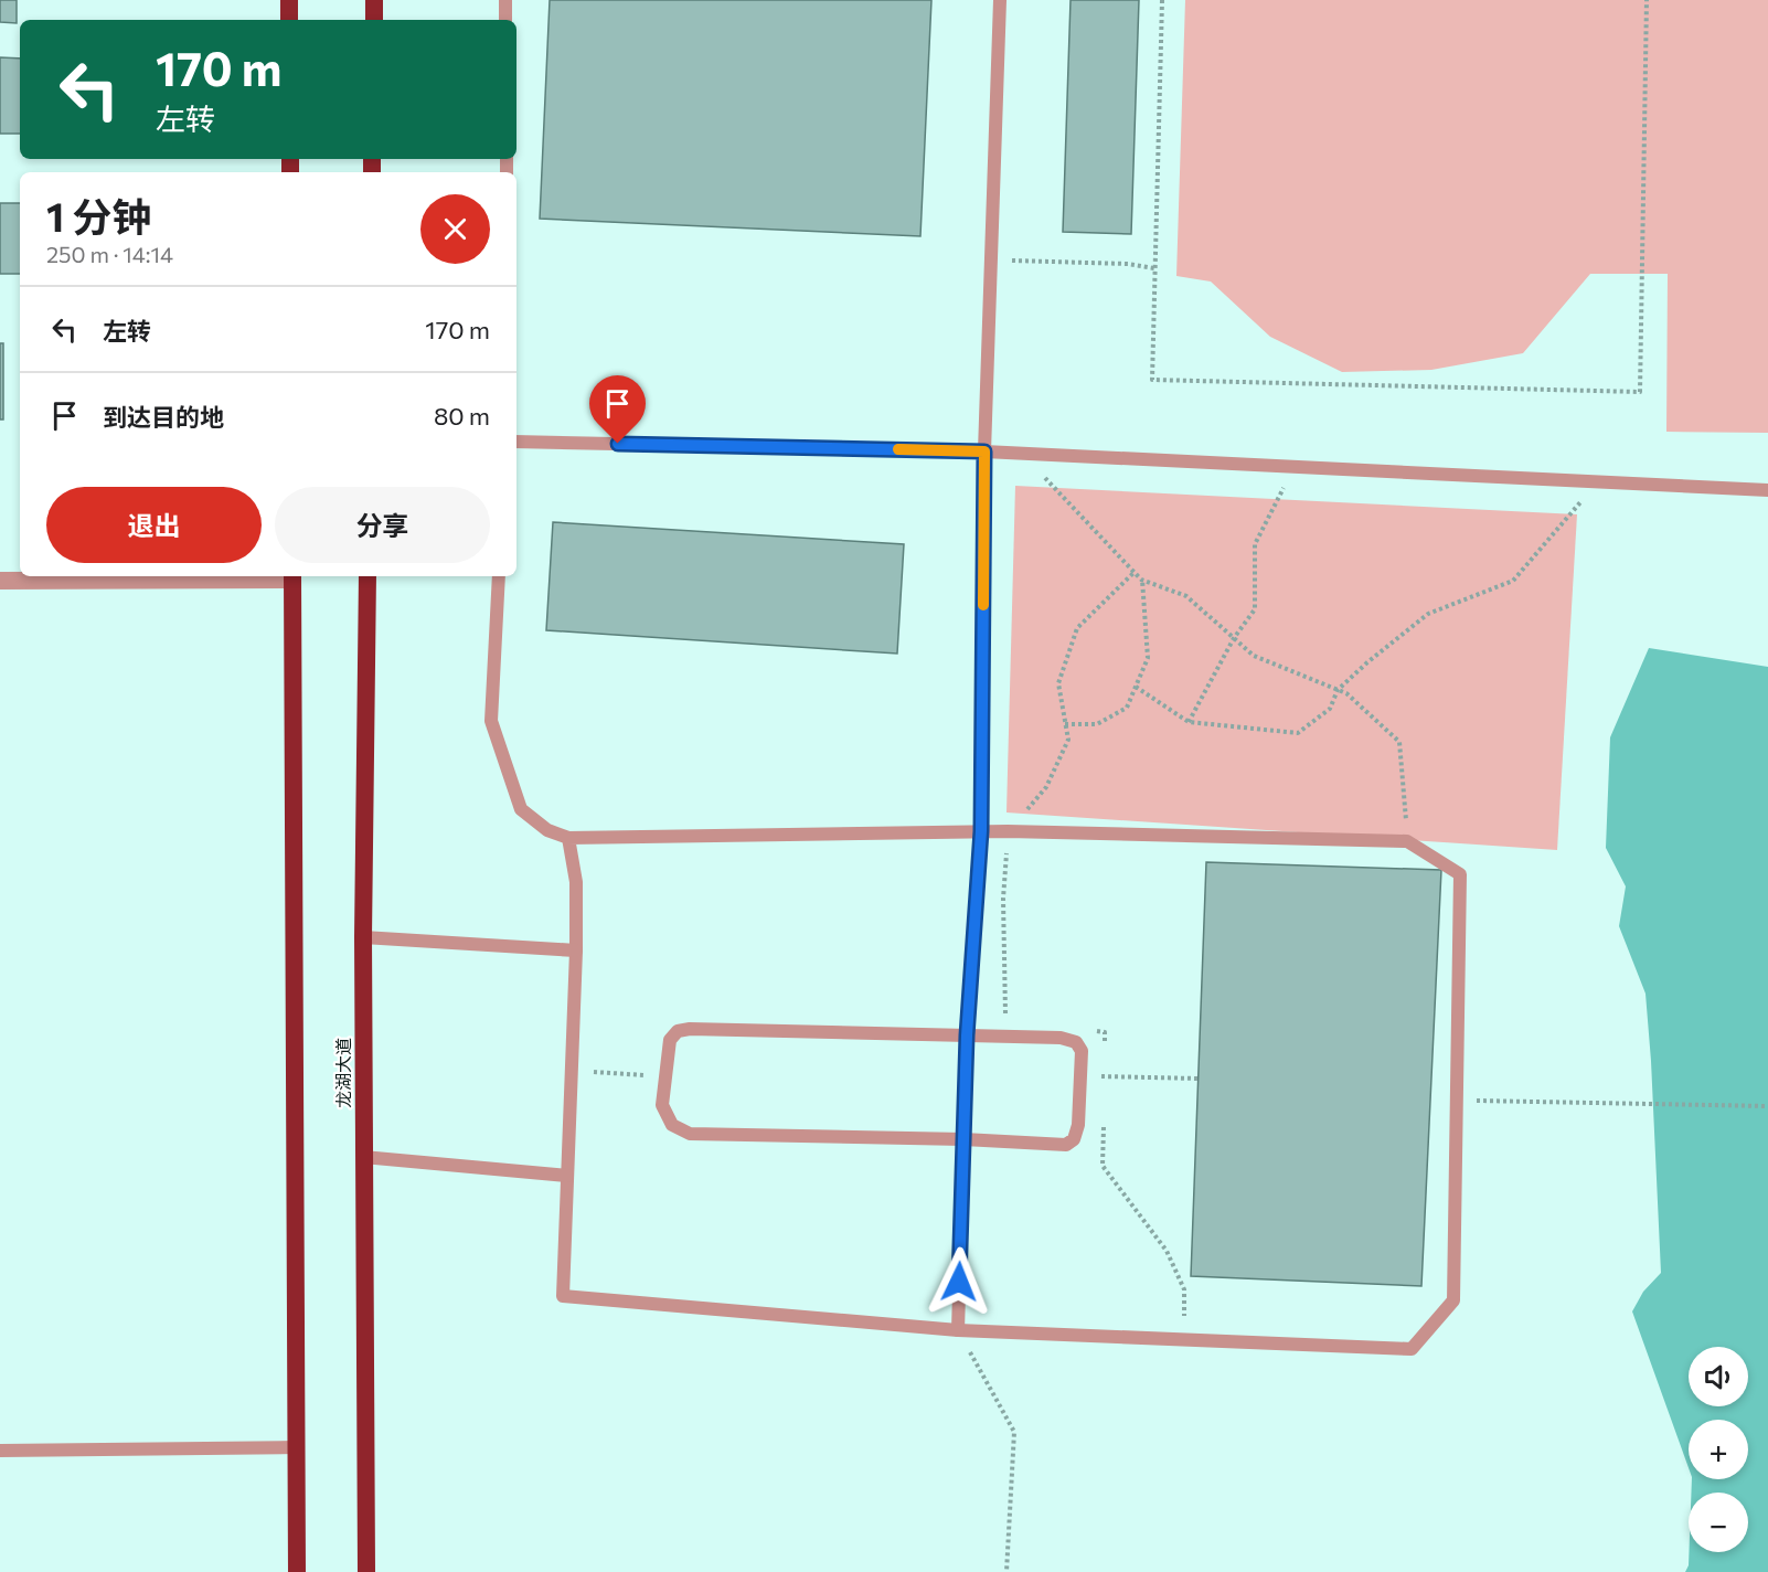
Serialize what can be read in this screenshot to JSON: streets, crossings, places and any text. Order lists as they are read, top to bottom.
{
  "streets": {
    "highway": ["龙湖大道"]
  },
  "page": {
    "turn": ["170 m", "左转"],
    "heading": ["1 分钟", "250 m · 14:14"],
    "list": [
      {
        "name": "左转",
        "value": "170 m"
      },
      {
        "name": "到达目的地",
        "value": "80 m"
      }
    ],
    "buttons": ["退出", "分享"],
    "map_buttons": ["+", "−"]
  }
}
